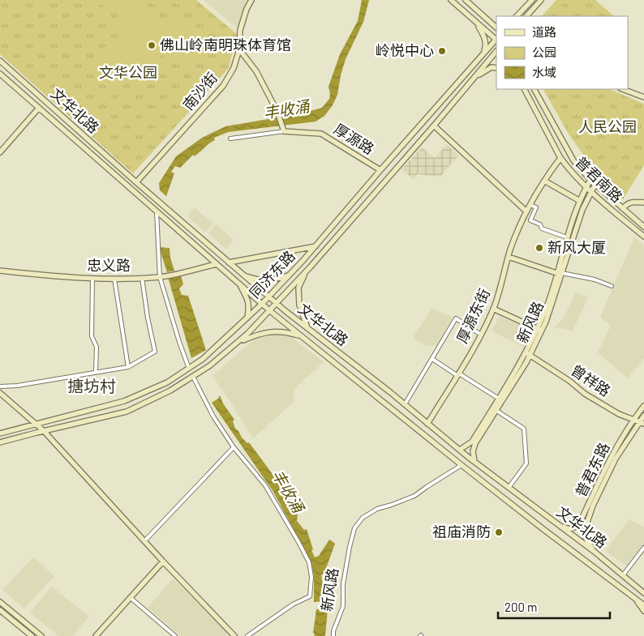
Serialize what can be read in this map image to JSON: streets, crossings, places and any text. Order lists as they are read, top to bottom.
{
  "streets": {
    "main road": [
      "南沙街",
      "文华北路",
      "厚源路",
      "普君南路",
      "忠义路",
      "同济东路",
      "厚源东街",
      "新风路",
      "曾祥路",
      "普君东路"
    ]
  },
  "crossings": [
    ["南沙街", "文华北路"],
    ["文华北路", "忠义路"],
    ["文华北路", "同济东路"],
    ["文华北路", "厚源东街"],
    ["文华北路", "新风路"],
    ["厚源路", "同济东路"],
    ["普君南路", "新风路"],
    ["新风路", "曾祥路"],
    ["曾祥路", "普君东路"]
  ],
  "districts": ["搪坊村"],
  "water": ["丰收涌"],
  "parks": ["文华公园", "人民公园"],
  "places": [
    "佛山岭南明珠体育馆",
    "岭悦中心",
    "新风大厦",
    "祖庙消防"
  ],
  "legend": ["道路", "公园", "水域"],
  "scale_bar": "200 m"
}
